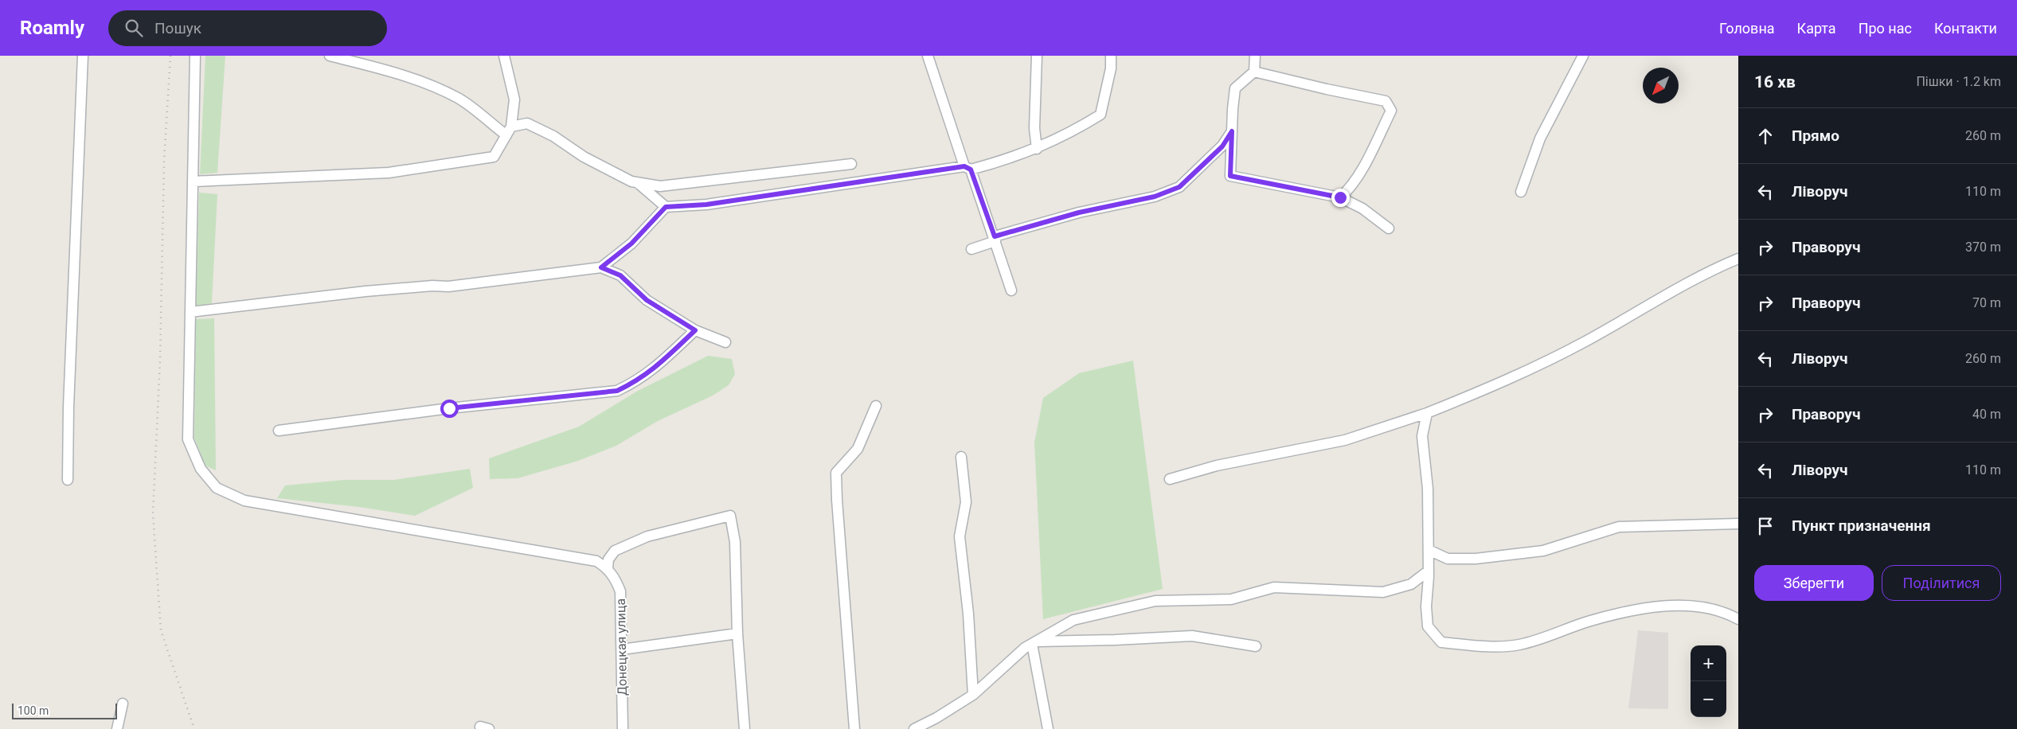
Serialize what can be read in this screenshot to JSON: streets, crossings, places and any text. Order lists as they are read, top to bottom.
{
  "streets": {
    "street": ["Донецкая улица"]
  },
  "scale_bar": "100 m",
  "north": "bottom left",
  "page": {
    "header": "Roamly",
    "search": "Пошук",
    "nav": [
      "Головна",
      "Карта",
      "Про нас",
      "Контакти"
    ],
    "heading": ["16 хв", "Пішки · 1.2 km"],
    "list": [
      ["Прямо", "260 m"],
      ["Ліворуч", "110 m"],
      ["Праворуч", "370 m"],
      ["Праворуч", "70 m"],
      ["Ліворуч", "260 m"],
      ["Праворуч", "40 m"],
      ["Ліворуч", "110 m"],
      "Пункт призначення"
    ],
    "buttons": ["Зберегти", "Поділитися"],
    "map_buttons": ["+", "−"],
    "scale": "100 m"
  }
}
